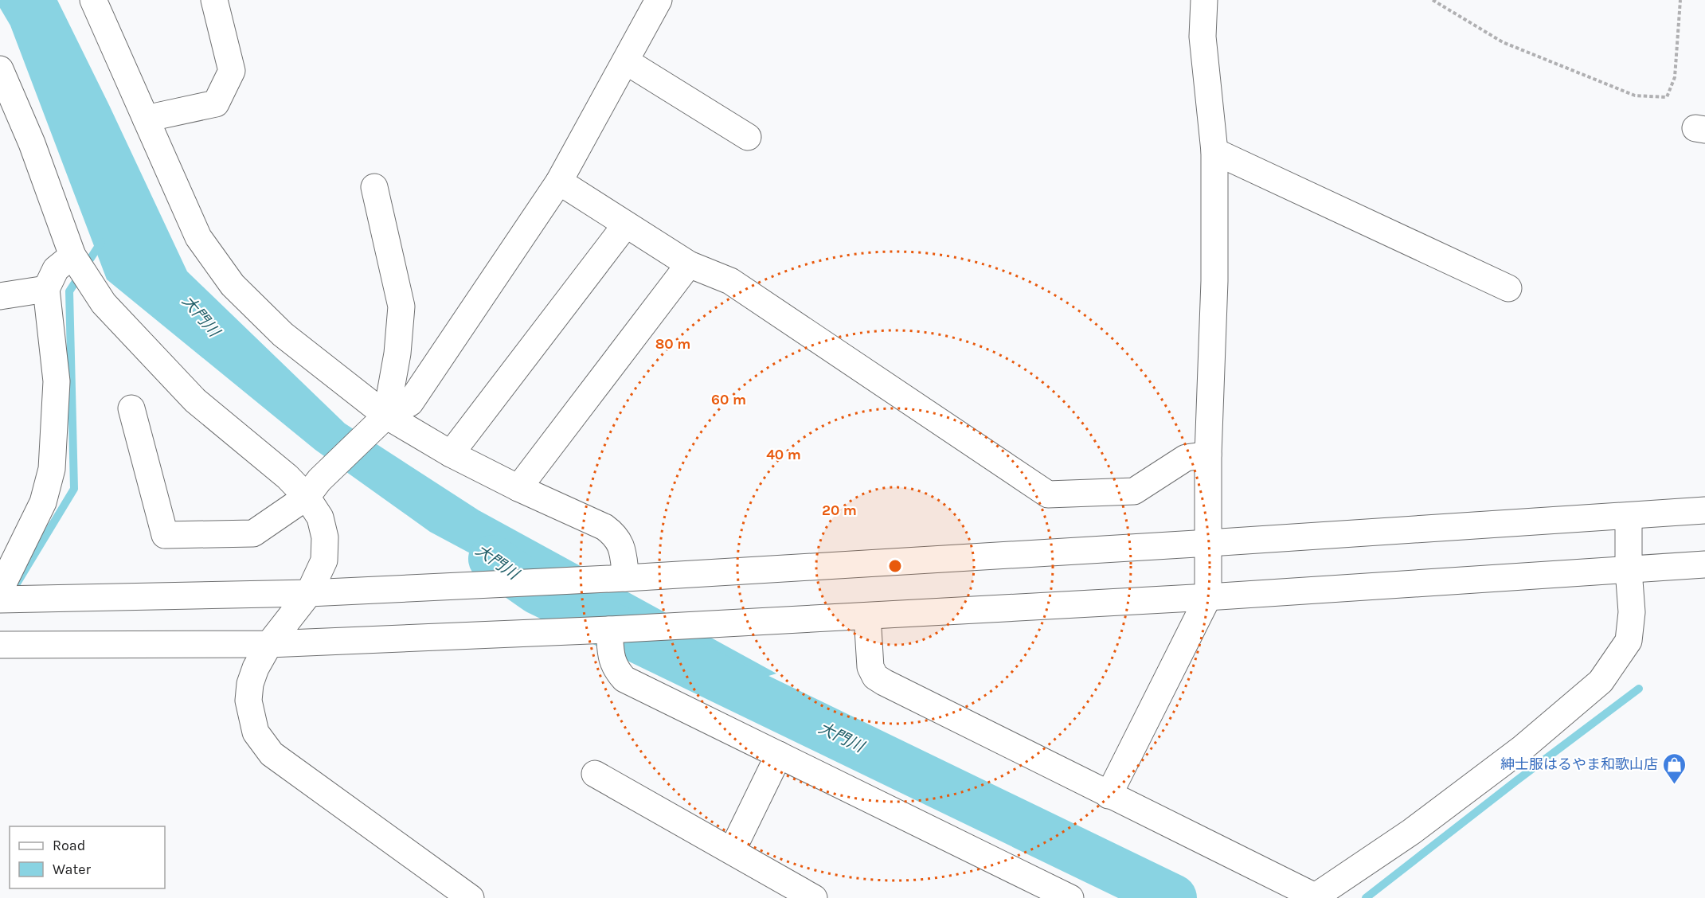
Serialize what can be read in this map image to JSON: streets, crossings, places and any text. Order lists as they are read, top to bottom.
{
  "water": ["大門川"],
  "places": {
    "shop": ["紳士服はるやま和歌山店"]
  },
  "legend": ["Road", "Water"],
  "rings": [
    "80 m",
    "60 m",
    "40 m",
    "20 m"
  ]
}
